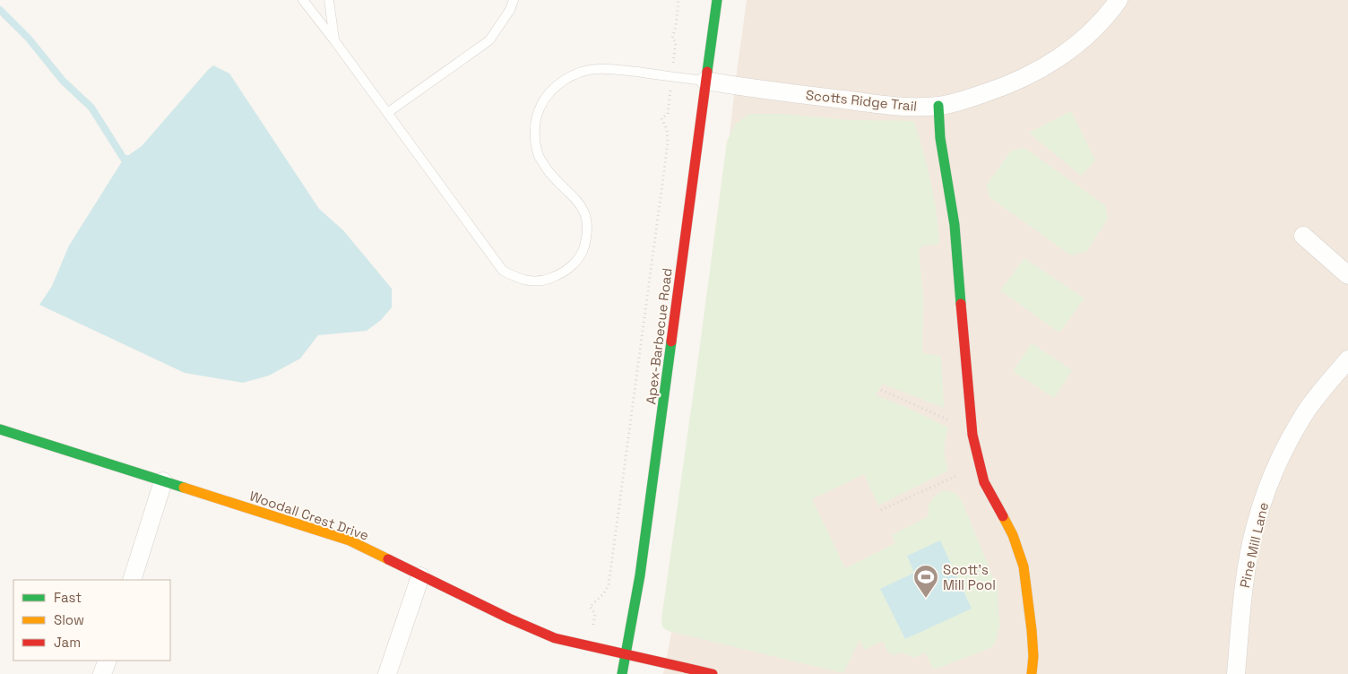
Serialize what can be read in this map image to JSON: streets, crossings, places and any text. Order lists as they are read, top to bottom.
{
  "streets": {
    "street": [
      "Scotts Ridge Trail",
      "Apex-Barbecue Road",
      "Woodall Crest Drive",
      "Pine Mill Lane"
    ]
  },
  "crossings": [
    ["Scotts Ridge Trail", "Apex-Barbecue Road"],
    ["Apex-Barbecue Road", "Woodall Crest Drive"]
  ],
  "places": {
    "sports": ["Scott's Mill Pool"]
  },
  "legend": ["Fast", "Slow", "Jam"]
}
